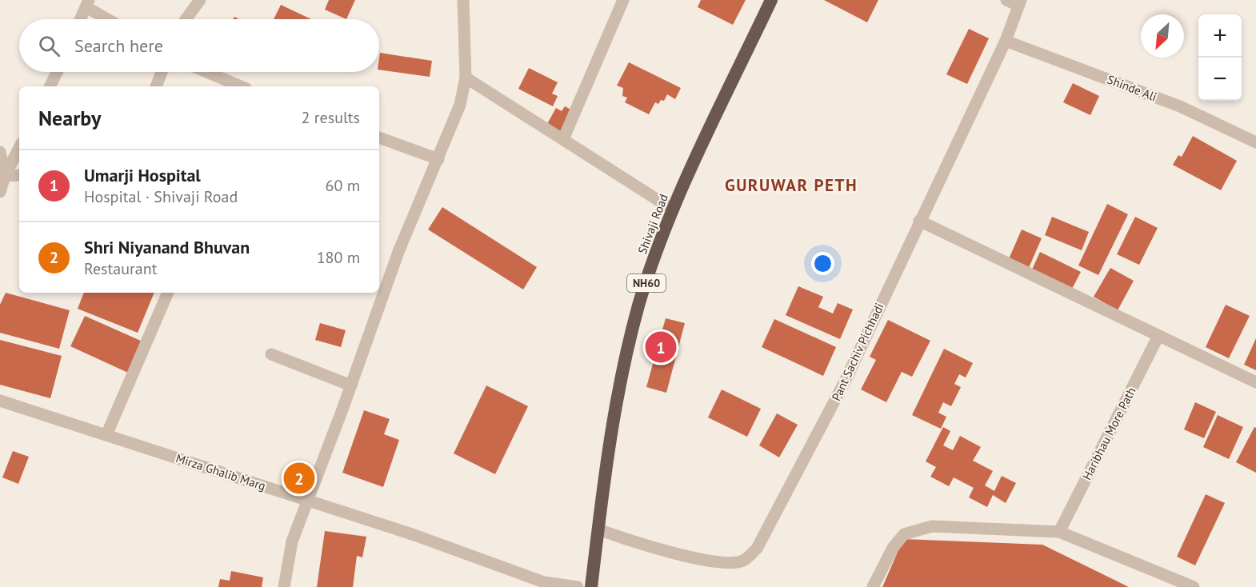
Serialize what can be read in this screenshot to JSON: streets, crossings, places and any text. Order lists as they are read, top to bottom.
{
  "streets": {
    "highway": ["Shivaji Road", "NH60"],
    "street": [
      "Shinde Ali",
      "Pant Sachiv Pichhadi",
      "Haribhau More Path",
      "Mirza Ghalib Marg"
    ]
  },
  "crossings": [
    ["Shinde Ali", "Pant Sachiv Pichhadi"],
    ["Shivaji Road", "Pant Sachiv Pichhadi"]
  ],
  "districts": ["GURUWAR PETH"],
  "north": "bottom left",
  "page": {
    "map_buttons": ["+", "−"],
    "search": "Search here",
    "heading": ["Nearby", "2 results"],
    "list": [
      {
        "mark": "1",
        "name": "Umarji Hospital",
        "note": "Hospital · Shivaji Road",
        "value": "60 m"
      },
      {
        "mark": "2",
        "name": "Shri Niyanand Bhuvan",
        "note": "Restaurant",
        "value": "180 m"
      }
    ],
    "pins": ["1", "2"]
  }
}
